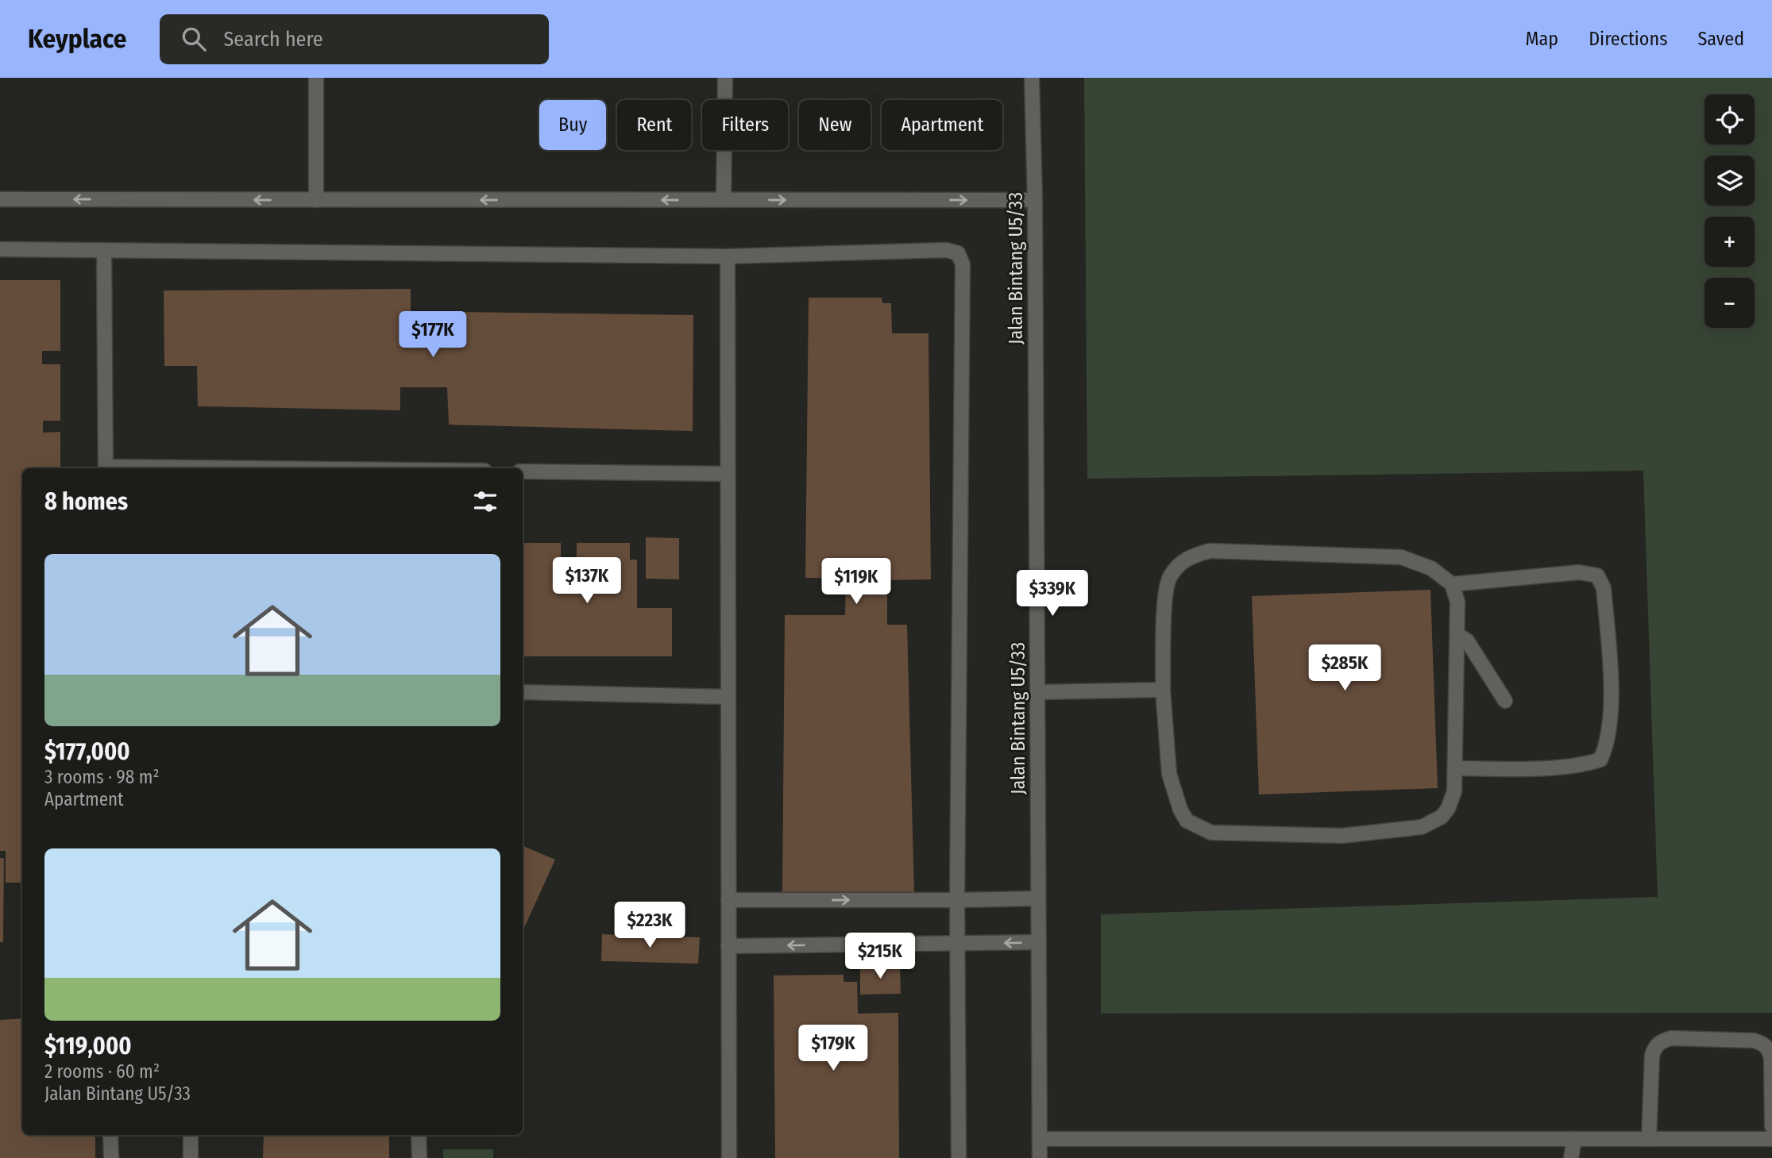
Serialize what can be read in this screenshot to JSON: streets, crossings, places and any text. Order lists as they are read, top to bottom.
{
  "streets": {
    "street": ["Jalan Bintang U5/33"]
  },
  "page": {
    "header": "Keyplace",
    "search": "Search here",
    "nav": ["Map", "Directions", "Saved"],
    "map_buttons": ["+", "−"],
    "chip": [
      "Buy",
      "Rent",
      "Filters",
      "New",
      "Apartment"
    ],
    "price": [
      "$177K",
      "$137K",
      "$119K",
      "$339K",
      "$285K",
      "$223K",
      "$215K",
      "$179K"
    ],
    "heading": "8 homes",
    "list": [
      {
        "name": "$177,000",
        "note": "3 rooms · 98 m² · Apartment"
      },
      {
        "name": "$119,000",
        "note": "2 rooms · 60 m² · Jalan Bintang U5/33"
      }
    ]
  }
}
